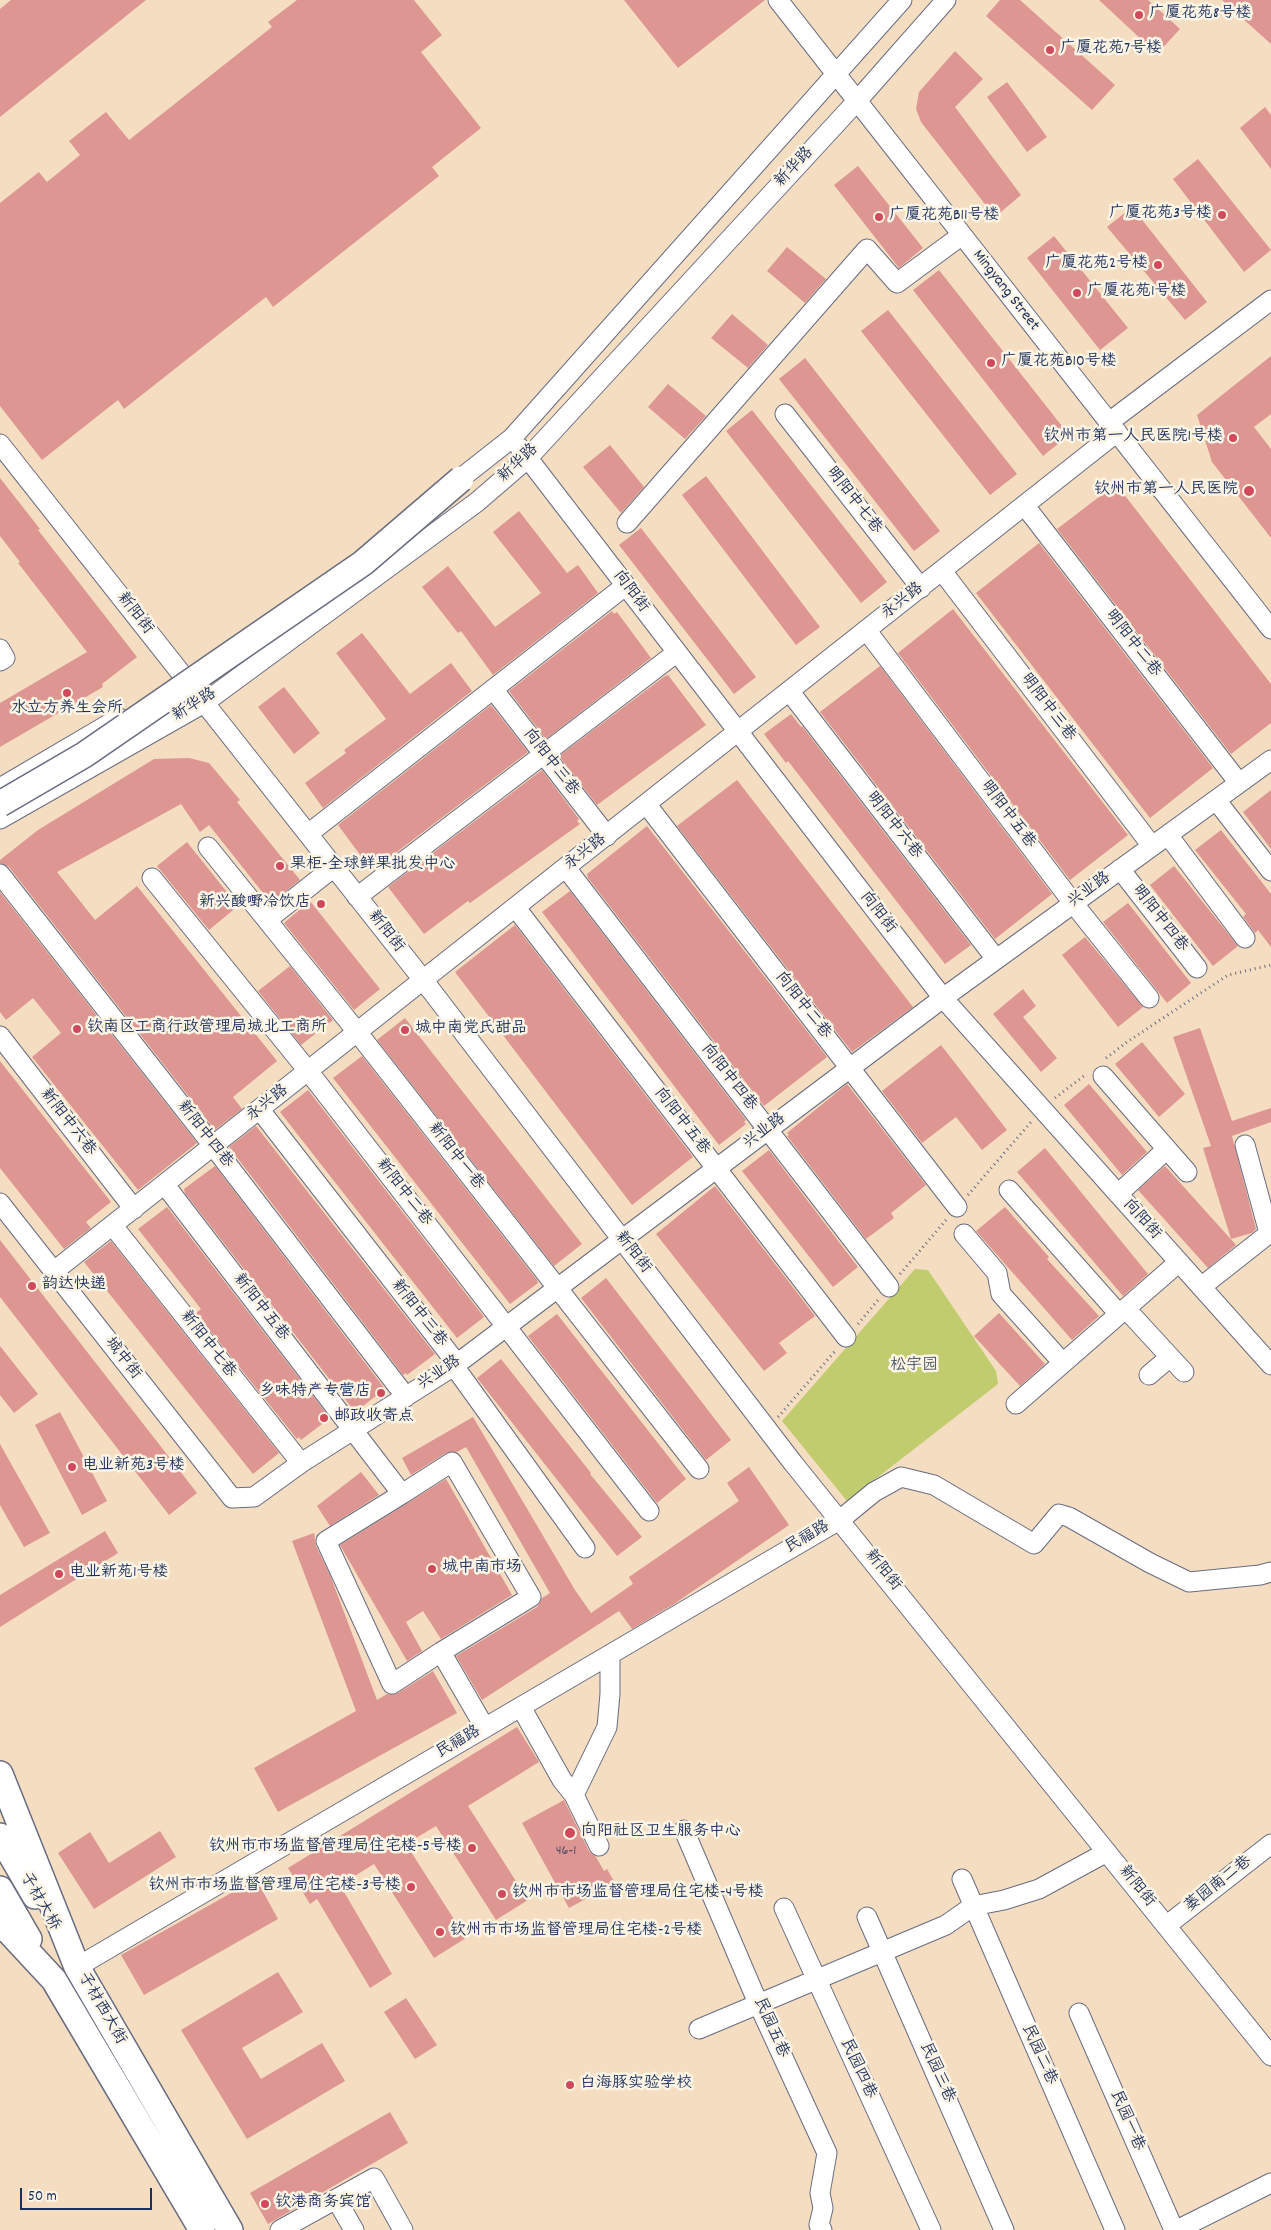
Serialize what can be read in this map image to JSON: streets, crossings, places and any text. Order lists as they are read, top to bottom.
{
  "streets": {
    "main road": ["子材大桥", "子材西大街"],
    "street": [
      "新华路",
      "Mingyang Street",
      "明阳中七巷",
      "向阳街",
      "永兴路",
      "新阳街",
      "明阳中二巷",
      "明阳中三巷",
      "向阳中三巷",
      "明阳中五巷",
      "明阳中六巷",
      "兴业路",
      "明阳中四巷",
      "向阳中二巷",
      "向阳中四巷",
      "向阳中五巷",
      "新阳中六巷",
      "新阳中四巷",
      "新阳中一巷",
      "新阳中二巷",
      "新阳中五巷",
      "新阳中三巷",
      "新阳中七巷",
      "城中街",
      "民福路",
      "蒌园南二巷",
      "民园五巷",
      "民园二巷",
      "民园四巷",
      "民园三巷",
      "民园一巷"
    ]
  },
  "crossings": [
    ["新华路", "Mingyang Street"],
    ["新华路", "向阳街"],
    ["新华路", "新阳街"],
    ["Mingyang Street", "永兴路"],
    ["明阳中七巷", "永兴路"],
    ["向阳街", "永兴路"],
    ["向阳街", "兴业路"],
    ["永兴路", "新阳街"],
    ["永兴路", "明阳中二巷"],
    ["永兴路", "明阳中三巷"],
    ["永兴路", "向阳中三巷"],
    ["永兴路", "明阳中五巷"],
    ["永兴路", "明阳中六巷"],
    ["永兴路", "向阳中二巷"],
    ["永兴路", "向阳中四巷"],
    ["永兴路", "向阳中五巷"],
    ["永兴路", "新阳中六巷"],
    ["永兴路", "新阳中四巷"],
    ["永兴路", "新阳中一巷"],
    ["永兴路", "新阳中二巷"],
    ["永兴路", "新阳中五巷"],
    ["永兴路", "新阳中三巷"],
    ["永兴路", "新阳中七巷"],
    ["永兴路", "城中街"],
    ["新阳街", "兴业路"],
    ["新阳街", "民福路"],
    ["新阳街", "蒌园南二巷"],
    ["明阳中二巷", "兴业路"],
    ["明阳中三巷", "兴业路"],
    ["明阳中五巷", "兴业路"],
    ["明阳中六巷", "兴业路"],
    ["兴业路", "明阳中四巷"],
    ["兴业路", "向阳中二巷"],
    ["兴业路", "向阳中四巷"],
    ["兴业路", "向阳中五巷"],
    ["兴业路", "新阳中四巷"],
    ["兴业路", "新阳中一巷"],
    ["兴业路", "新阳中二巷"],
    ["兴业路", "新阳中五巷"],
    ["兴业路", "新阳中三巷"],
    ["兴业路", "新阳中七巷"],
    ["兴业路", "城中街"],
    ["民福路", "子材大桥"],
    ["民福路", "子材西大街"],
    ["子材大桥", "子材西大街"]
  ],
  "parks": ["松宇园"],
  "places": [
    "广厦花苑8号楼",
    "广厦花苑7号楼",
    "广厦花苑3号楼",
    "广厦花苑B11号楼",
    "广厦花苑2号楼",
    "广厦花苑1号楼",
    "广厦花苑B10号楼",
    "钦州市第一人民医院1号楼",
    "钦州市第一人民医院",
    "水立方养生会所",
    "果柜-全球鲜果批发中心",
    "新兴酸嘢冷饮店",
    "钦南区工商行政管理局城北工商所",
    "城中南党氏甜品",
    "韵达快递",
    "乡味特产专营店",
    "邮政收寄点",
    "电业新苑3号楼",
    "城中南市场",
    "电业新苑1号楼",
    "向阳社区卫生服务中心",
    "钦州市市场监督管理局住宅楼-5号楼",
    "钦州市市场监督管理局住宅楼-3号楼",
    "钦州市市场监督管理局住宅楼-4号楼",
    "钦州市市场监督管理局住宅楼-2号楼",
    "白海豚实验学校",
    "钦港商务宾馆"
  ],
  "house_numbers": ["46-1"],
  "scale_bar": "50 m"
}
